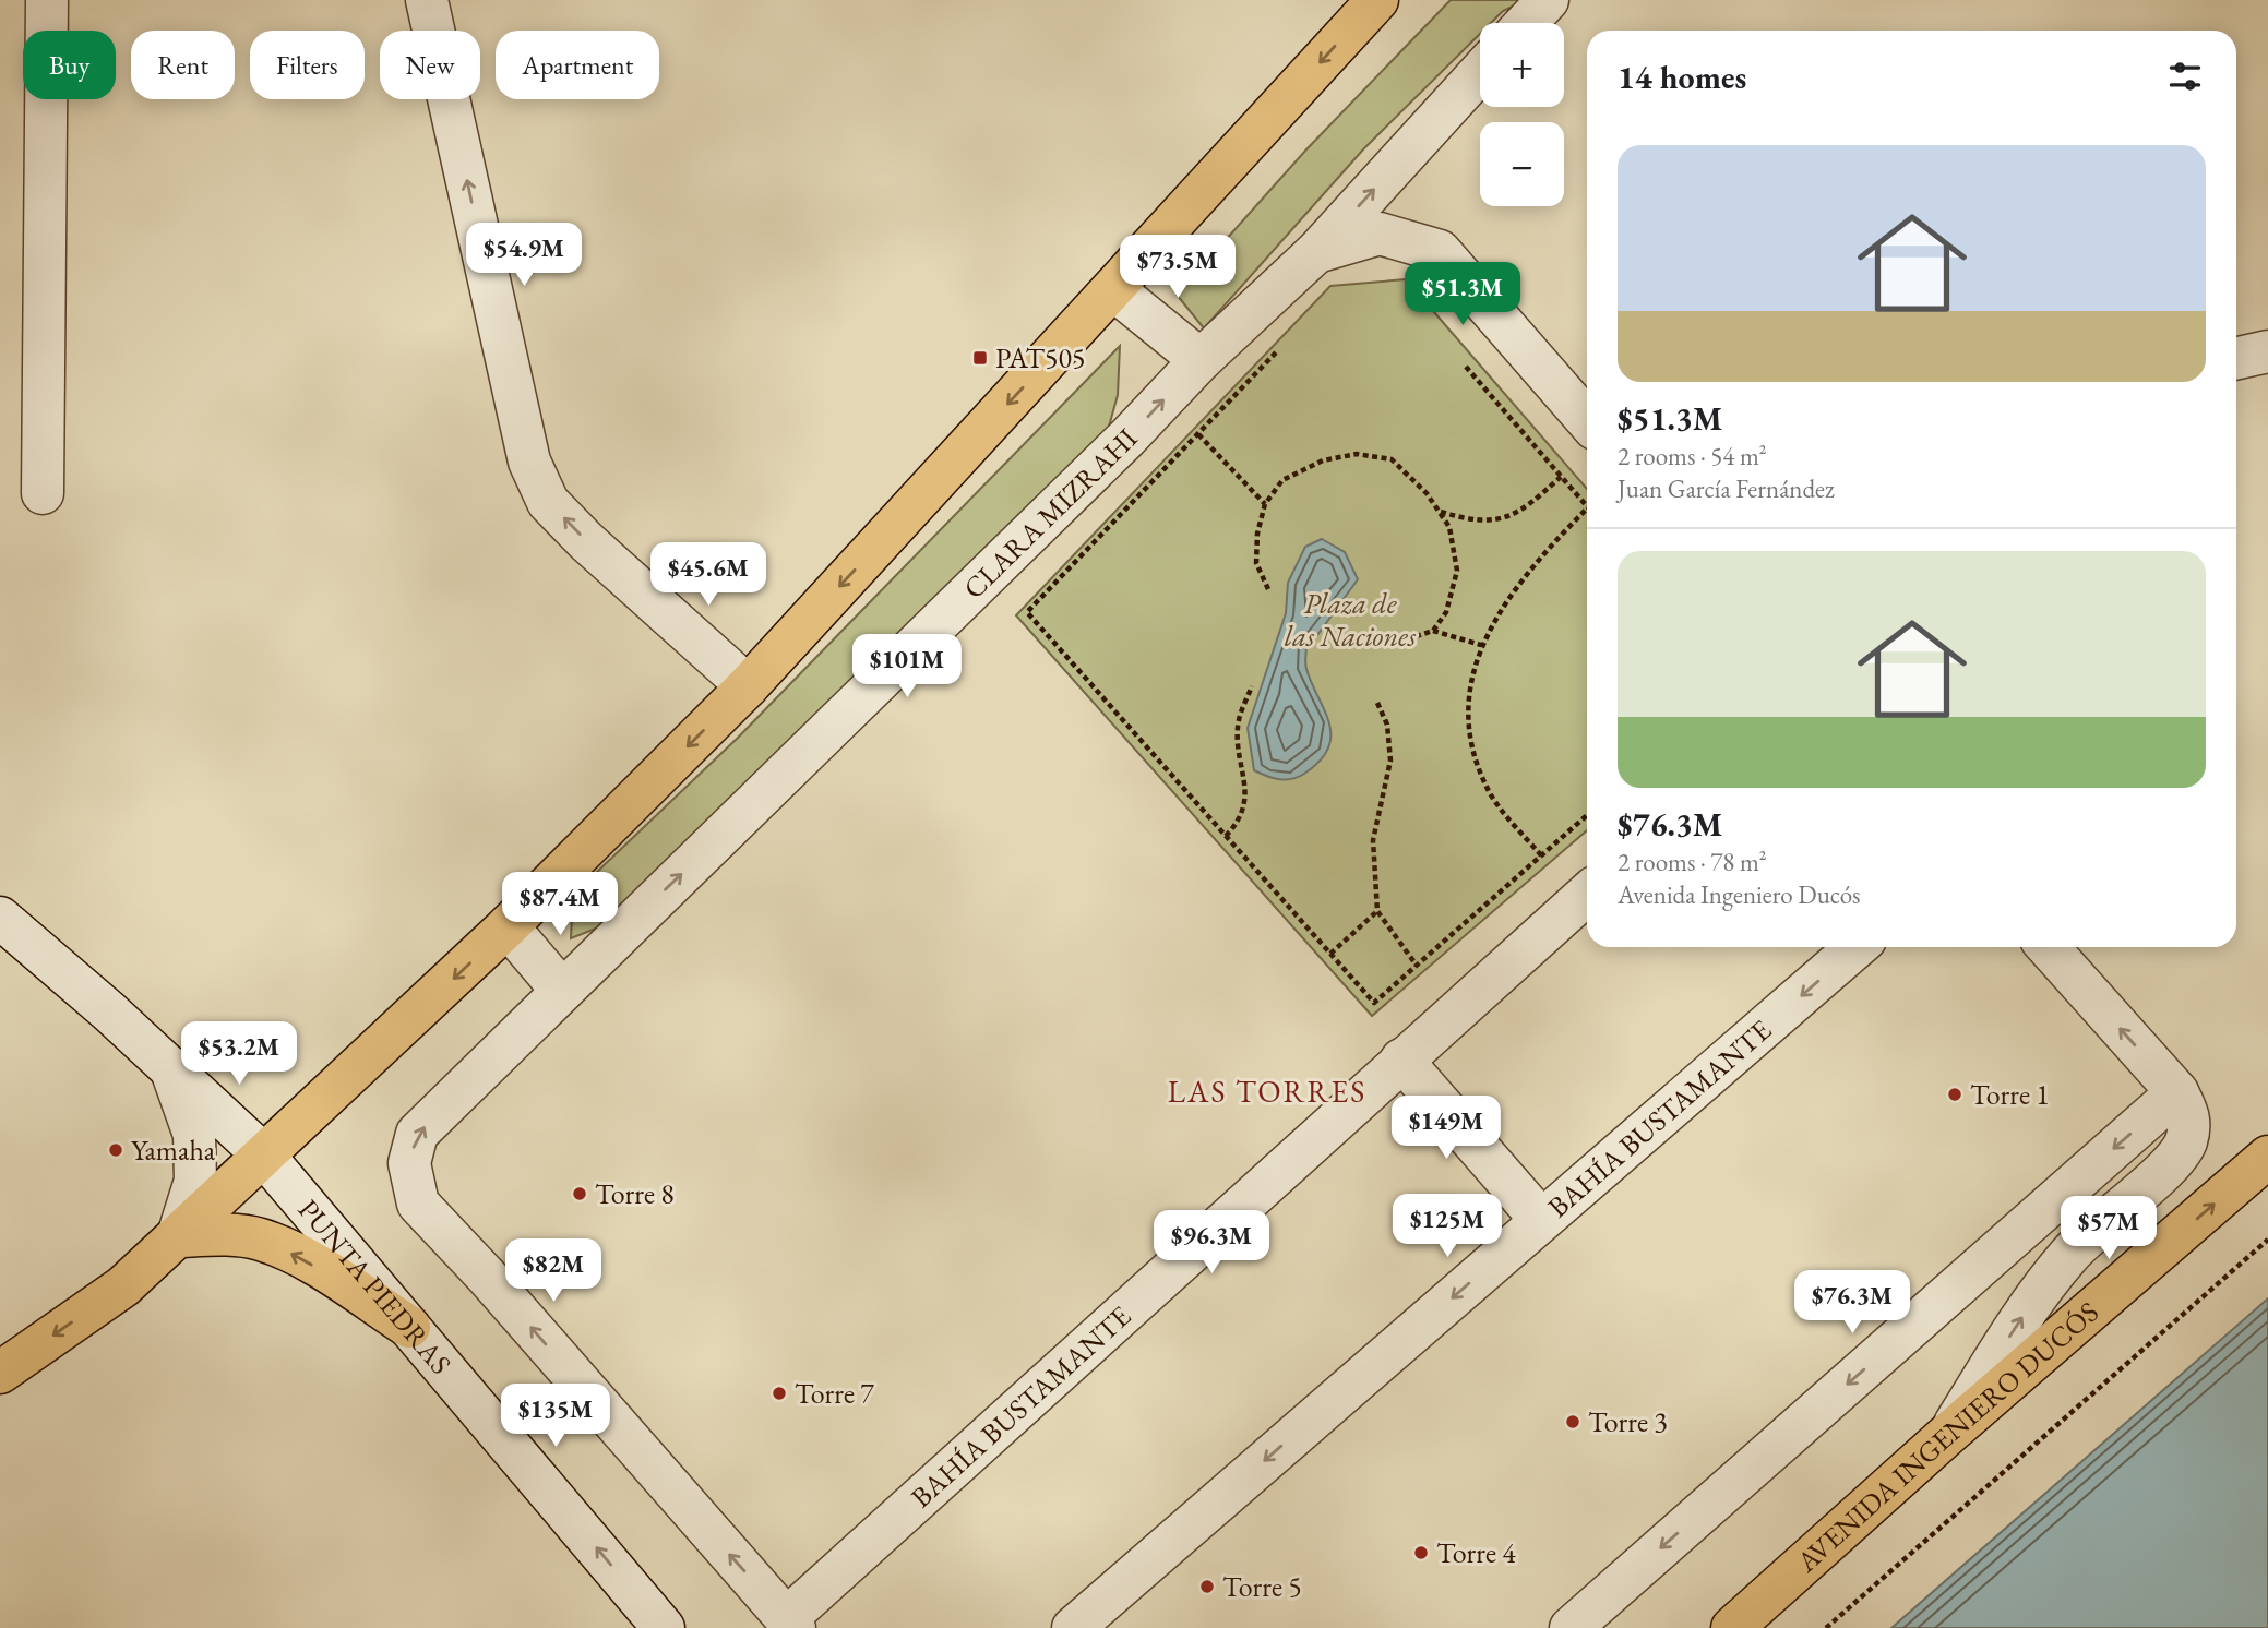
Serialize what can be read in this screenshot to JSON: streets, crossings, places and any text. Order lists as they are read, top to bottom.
{
  "streets": {
    "highway": ["AVENIDA INGENIERO DUCÓS"],
    "street": ["CLARA MIZRAHI", "BAHÍA BUSTAMANTE", "PUNTA PIEDRAS"]
  },
  "crossings": [
    ["CLARA MIZRAHI", "BAHÍA BUSTAMANTE"]
  ],
  "one_way": ["PUNTA PIEDRAS", "AVENIDA INGENIERO DUCÓS"],
  "districts": ["LAS TORRES"],
  "parks": ["Plaza de las Naciones"],
  "places": {
    "transit": ["PAT505"],
    "other": [
      "Torre 1",
      "Yamaha",
      "Torre 8",
      "Torre 7",
      "Torre 3",
      "Torre 4",
      "Torre 5"
    ]
  },
  "page": {
    "map_buttons": ["+", "−"],
    "chip": [
      "Buy",
      "Rent",
      "Filters",
      "New",
      "Apartment"
    ],
    "heading": "14 homes",
    "list": [
      {
        "name": "$51.3M",
        "note": "2 rooms · 54 m² · Juan García Fernández"
      },
      {
        "name": "$76.3M",
        "note": "2 rooms · 78 m² · Avenida Ingeniero Ducós"
      }
    ],
    "price": [
      "$54.9M",
      "$73.5M",
      "$51.3M",
      "$45.6M",
      "$101M",
      "$87.4M",
      "$53.2M",
      "$149M",
      "$125M",
      "$57M",
      "$96.3M",
      "$82M",
      "$76.3M",
      "$135M"
    ]
  }
}
